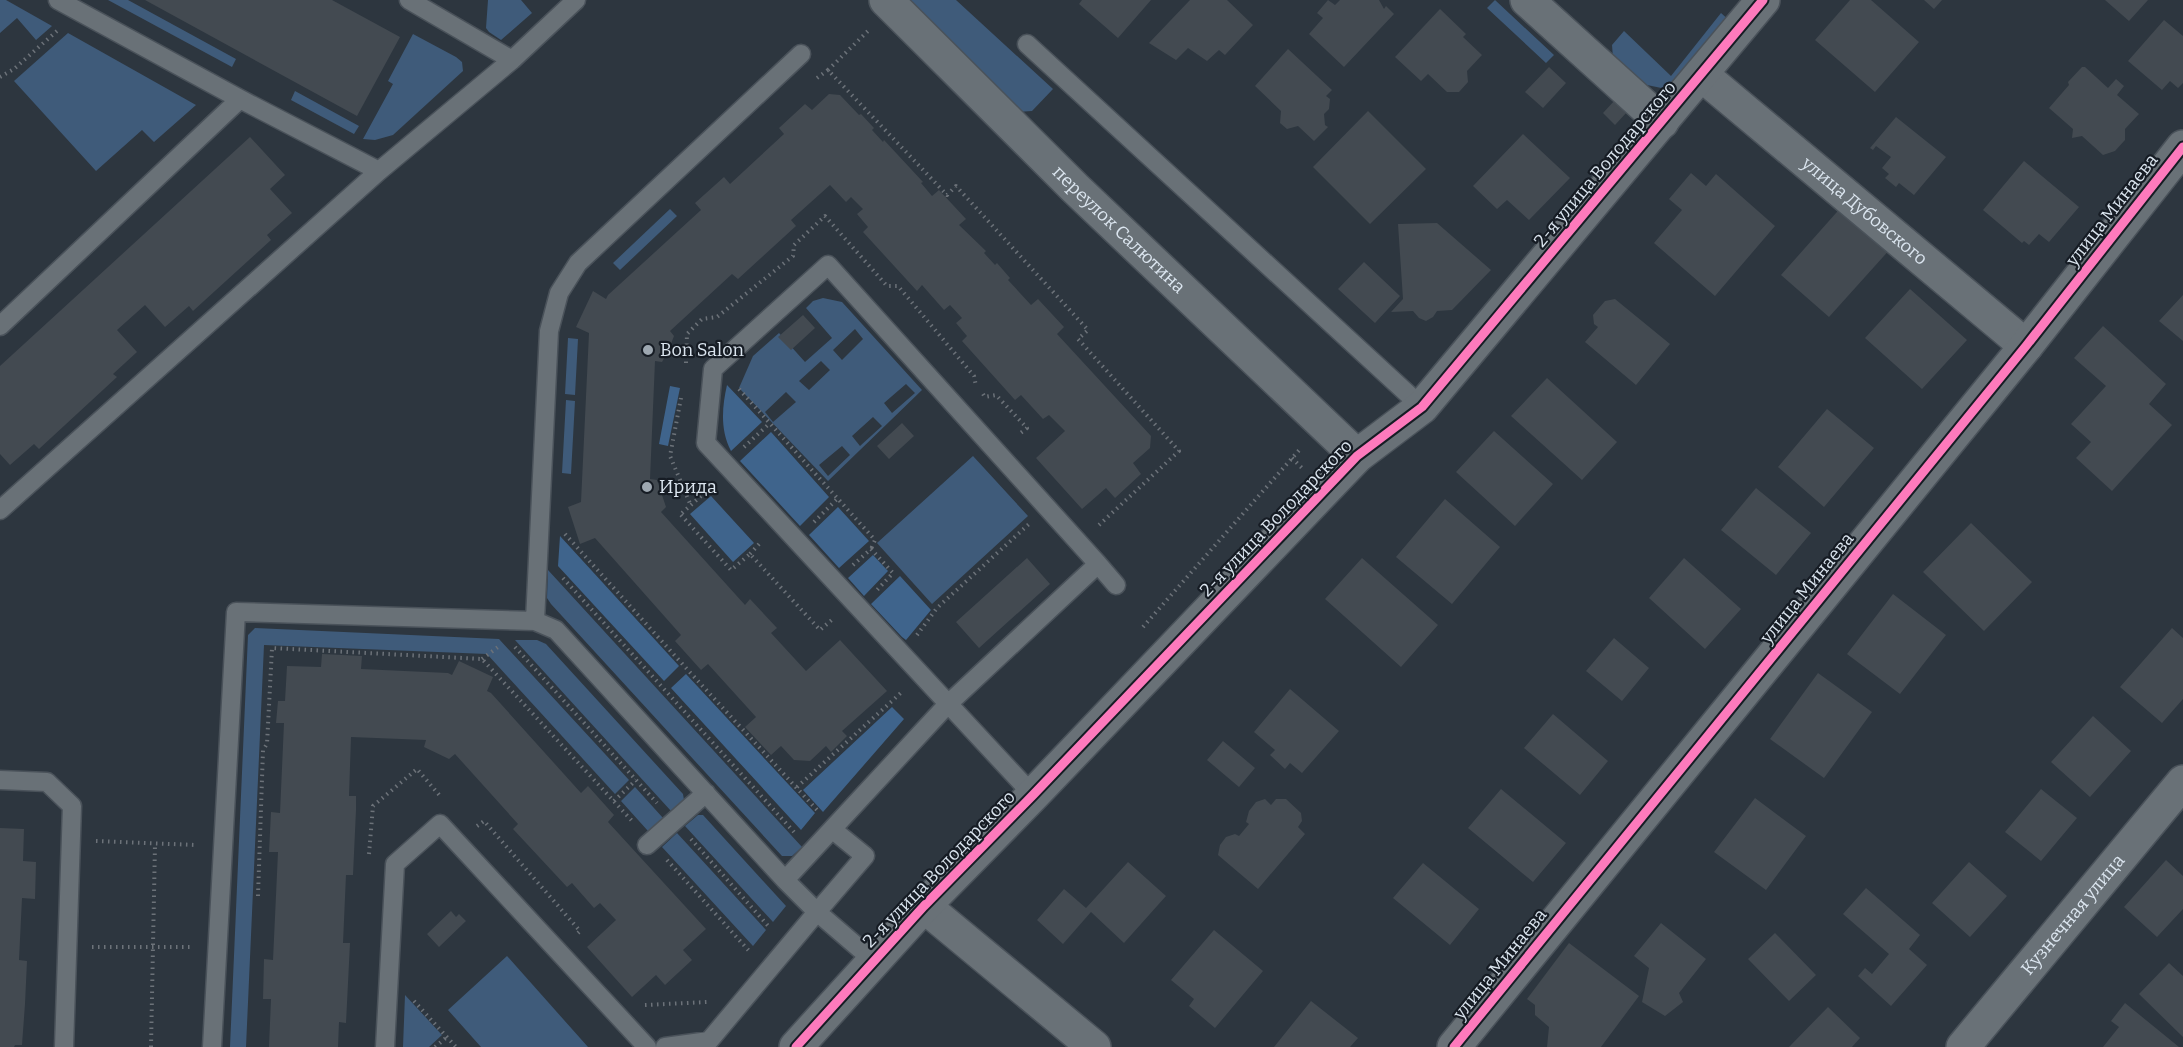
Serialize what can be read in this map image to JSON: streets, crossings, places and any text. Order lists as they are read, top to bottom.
{
  "streets": {
    "street": [
      "2-я улица Володарского",
      "улица Минаева",
      "улица Дубовского",
      "переулок Салютина",
      "Кузнечная улица"
    ]
  },
  "crossings": [
    ["2-я улица Володарского", "улица Дубовского"],
    ["2-я улица Володарского", "переулок Салютина"],
    ["улица Минаева", "улица Дубовского"]
  ],
  "places": ["Bon Salon", "Ирида"]
}
